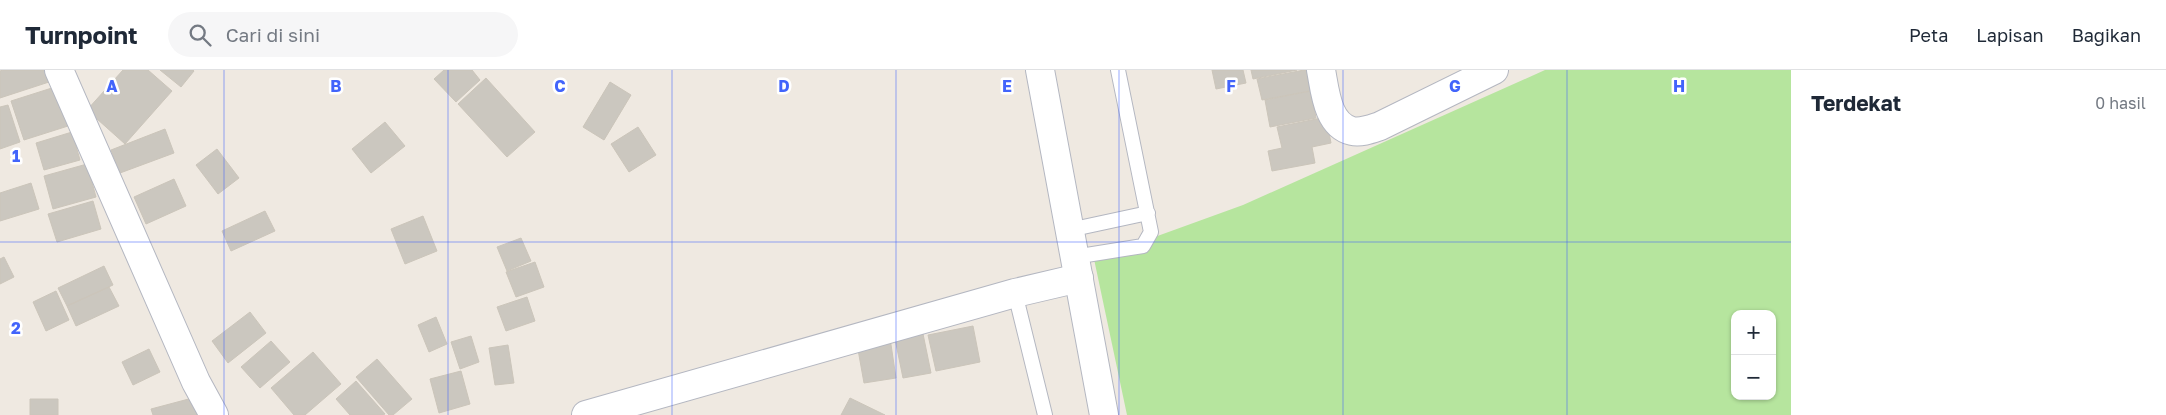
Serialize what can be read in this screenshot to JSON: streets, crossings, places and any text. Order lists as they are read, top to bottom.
{
  "page": {
    "header": "Turnpoint",
    "search": "Cari di sini",
    "nav": ["Peta", "Lapisan", "Bagikan"],
    "heading": ["Terdekat", "0 hasil"],
    "map_buttons": ["+", "−"]
  },
  "grid": {
    "columns": [
      "A",
      "B",
      "C",
      "D",
      "E",
      "F",
      "G",
      "H"
    ],
    "rows": ["1", "2"]
  }
}
